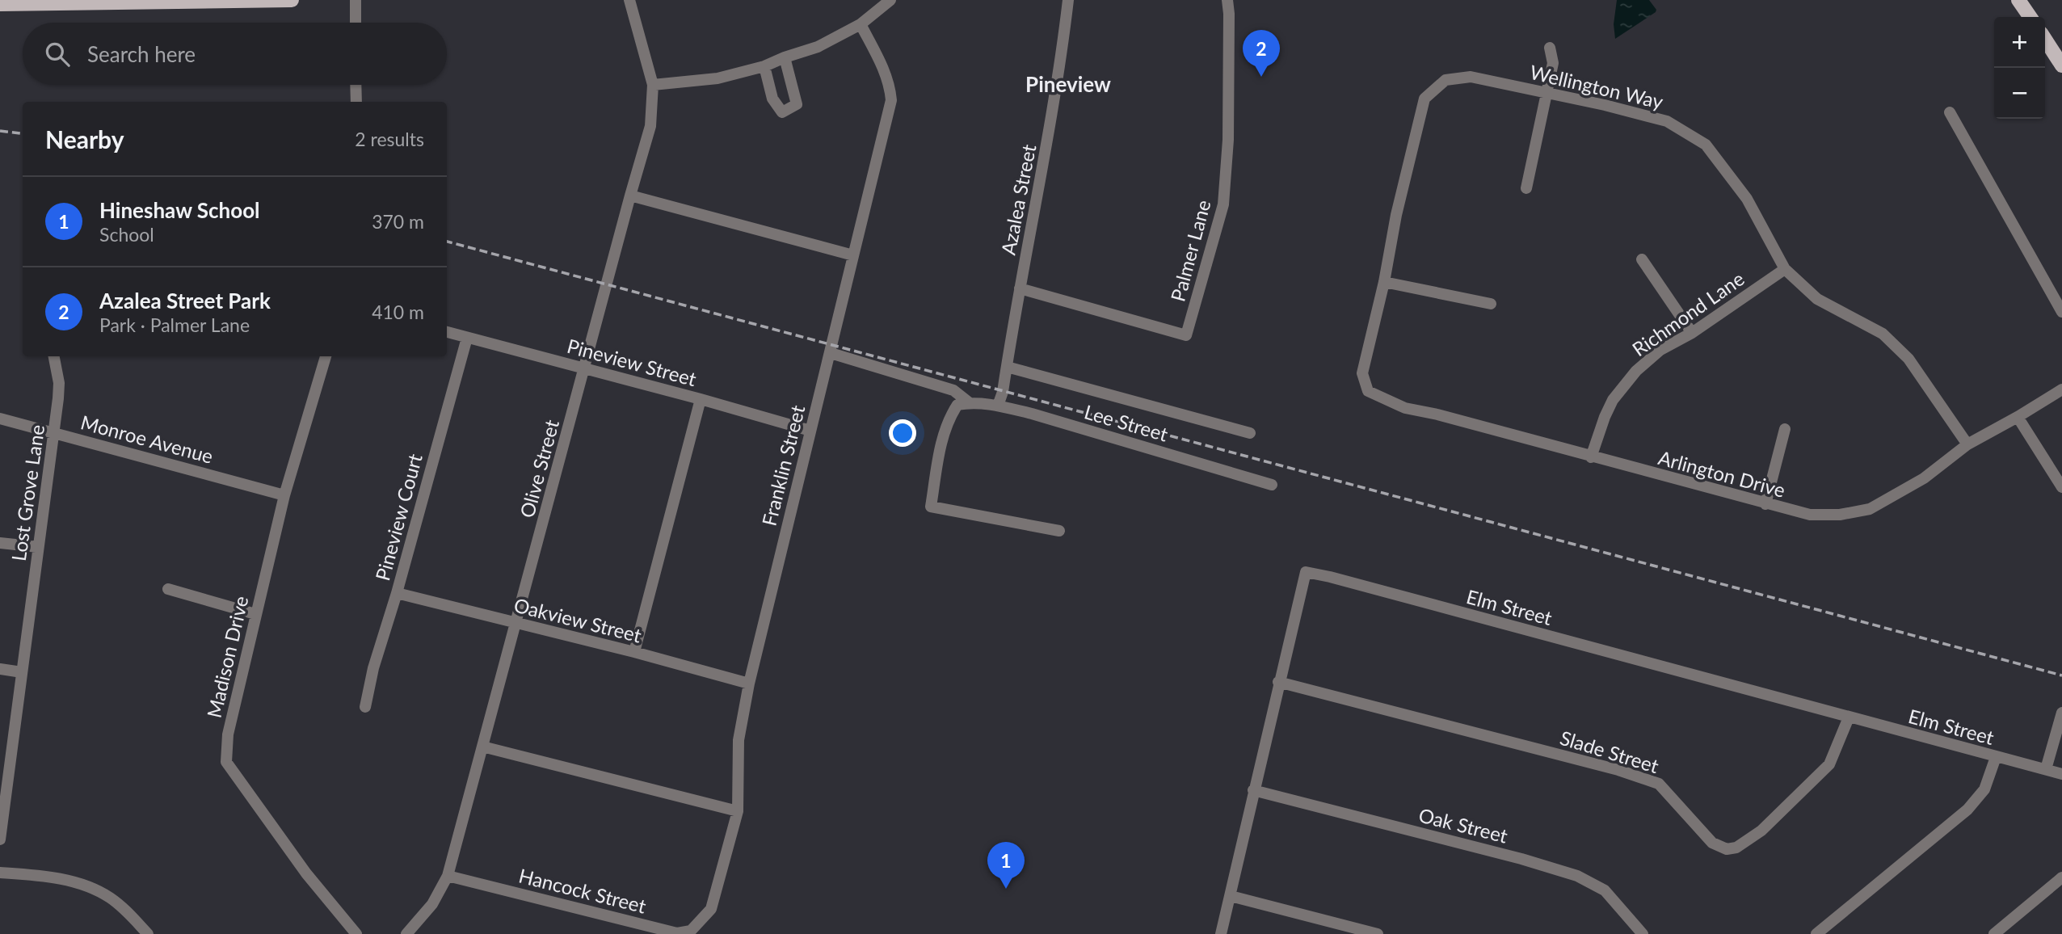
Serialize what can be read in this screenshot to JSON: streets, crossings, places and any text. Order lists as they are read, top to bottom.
{
  "streets": {
    "street": [
      "Wellington Way",
      "Azalea Street",
      "Palmer Lane",
      "Richmond Lane",
      "Pineview Street",
      "Lee Street",
      "Monroe Avenue",
      "Franklin Street",
      "Olive Street",
      "Arlington Drive",
      "Lost Grove Lane",
      "Pineview Court",
      "Elm Street",
      "Oakview Street",
      "Madison Drive",
      "Slade Street",
      "Oak Street",
      "Hancock Street"
    ]
  },
  "crossings": [
    ["Wellington Way", "Richmond Lane"],
    ["Wellington Way", "Arlington Drive"],
    ["Azalea Street", "Palmer Lane"],
    ["Azalea Street", "Lee Street"],
    ["Richmond Lane", "Arlington Drive"],
    ["Pineview Street", "Franklin Street"],
    ["Pineview Street", "Olive Street"],
    ["Pineview Street", "Pineview Court"],
    ["Lee Street", "Franklin Street"],
    ["Monroe Avenue", "Lost Grove Lane"],
    ["Monroe Avenue", "Madison Drive"],
    ["Franklin Street", "Oakview Street"],
    ["Franklin Street", "Hancock Street"],
    ["Olive Street", "Oakview Street"],
    ["Olive Street", "Hancock Street"],
    ["Pineview Court", "Oakview Street"],
    ["Elm Street", "Slade Street"],
    ["Elm Street", "Oak Street"]
  ],
  "districts": ["Pineview"],
  "page": {
    "map_buttons": ["+", "−"],
    "search": "Search here",
    "pins": ["2", "1"],
    "heading": ["Nearby", "2 results"],
    "list": [
      {
        "mark": "1",
        "name": "Hineshaw School",
        "note": "School",
        "value": "370 m"
      },
      {
        "mark": "2",
        "name": "Azalea Street Park",
        "note": "Park · Palmer Lane",
        "value": "410 m"
      }
    ]
  }
}
